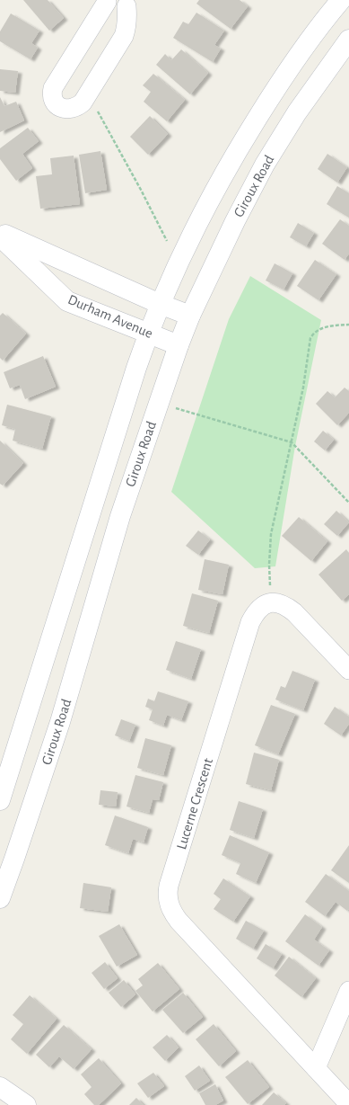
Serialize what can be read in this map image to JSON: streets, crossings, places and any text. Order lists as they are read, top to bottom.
{
  "streets": {
    "main road": ["Giroux Road", "Durham Avenue"],
    "street": ["Lucerne Crescent"]
  },
  "crossings": [
    ["Giroux Road", "Durham Avenue"]
  ]
}
